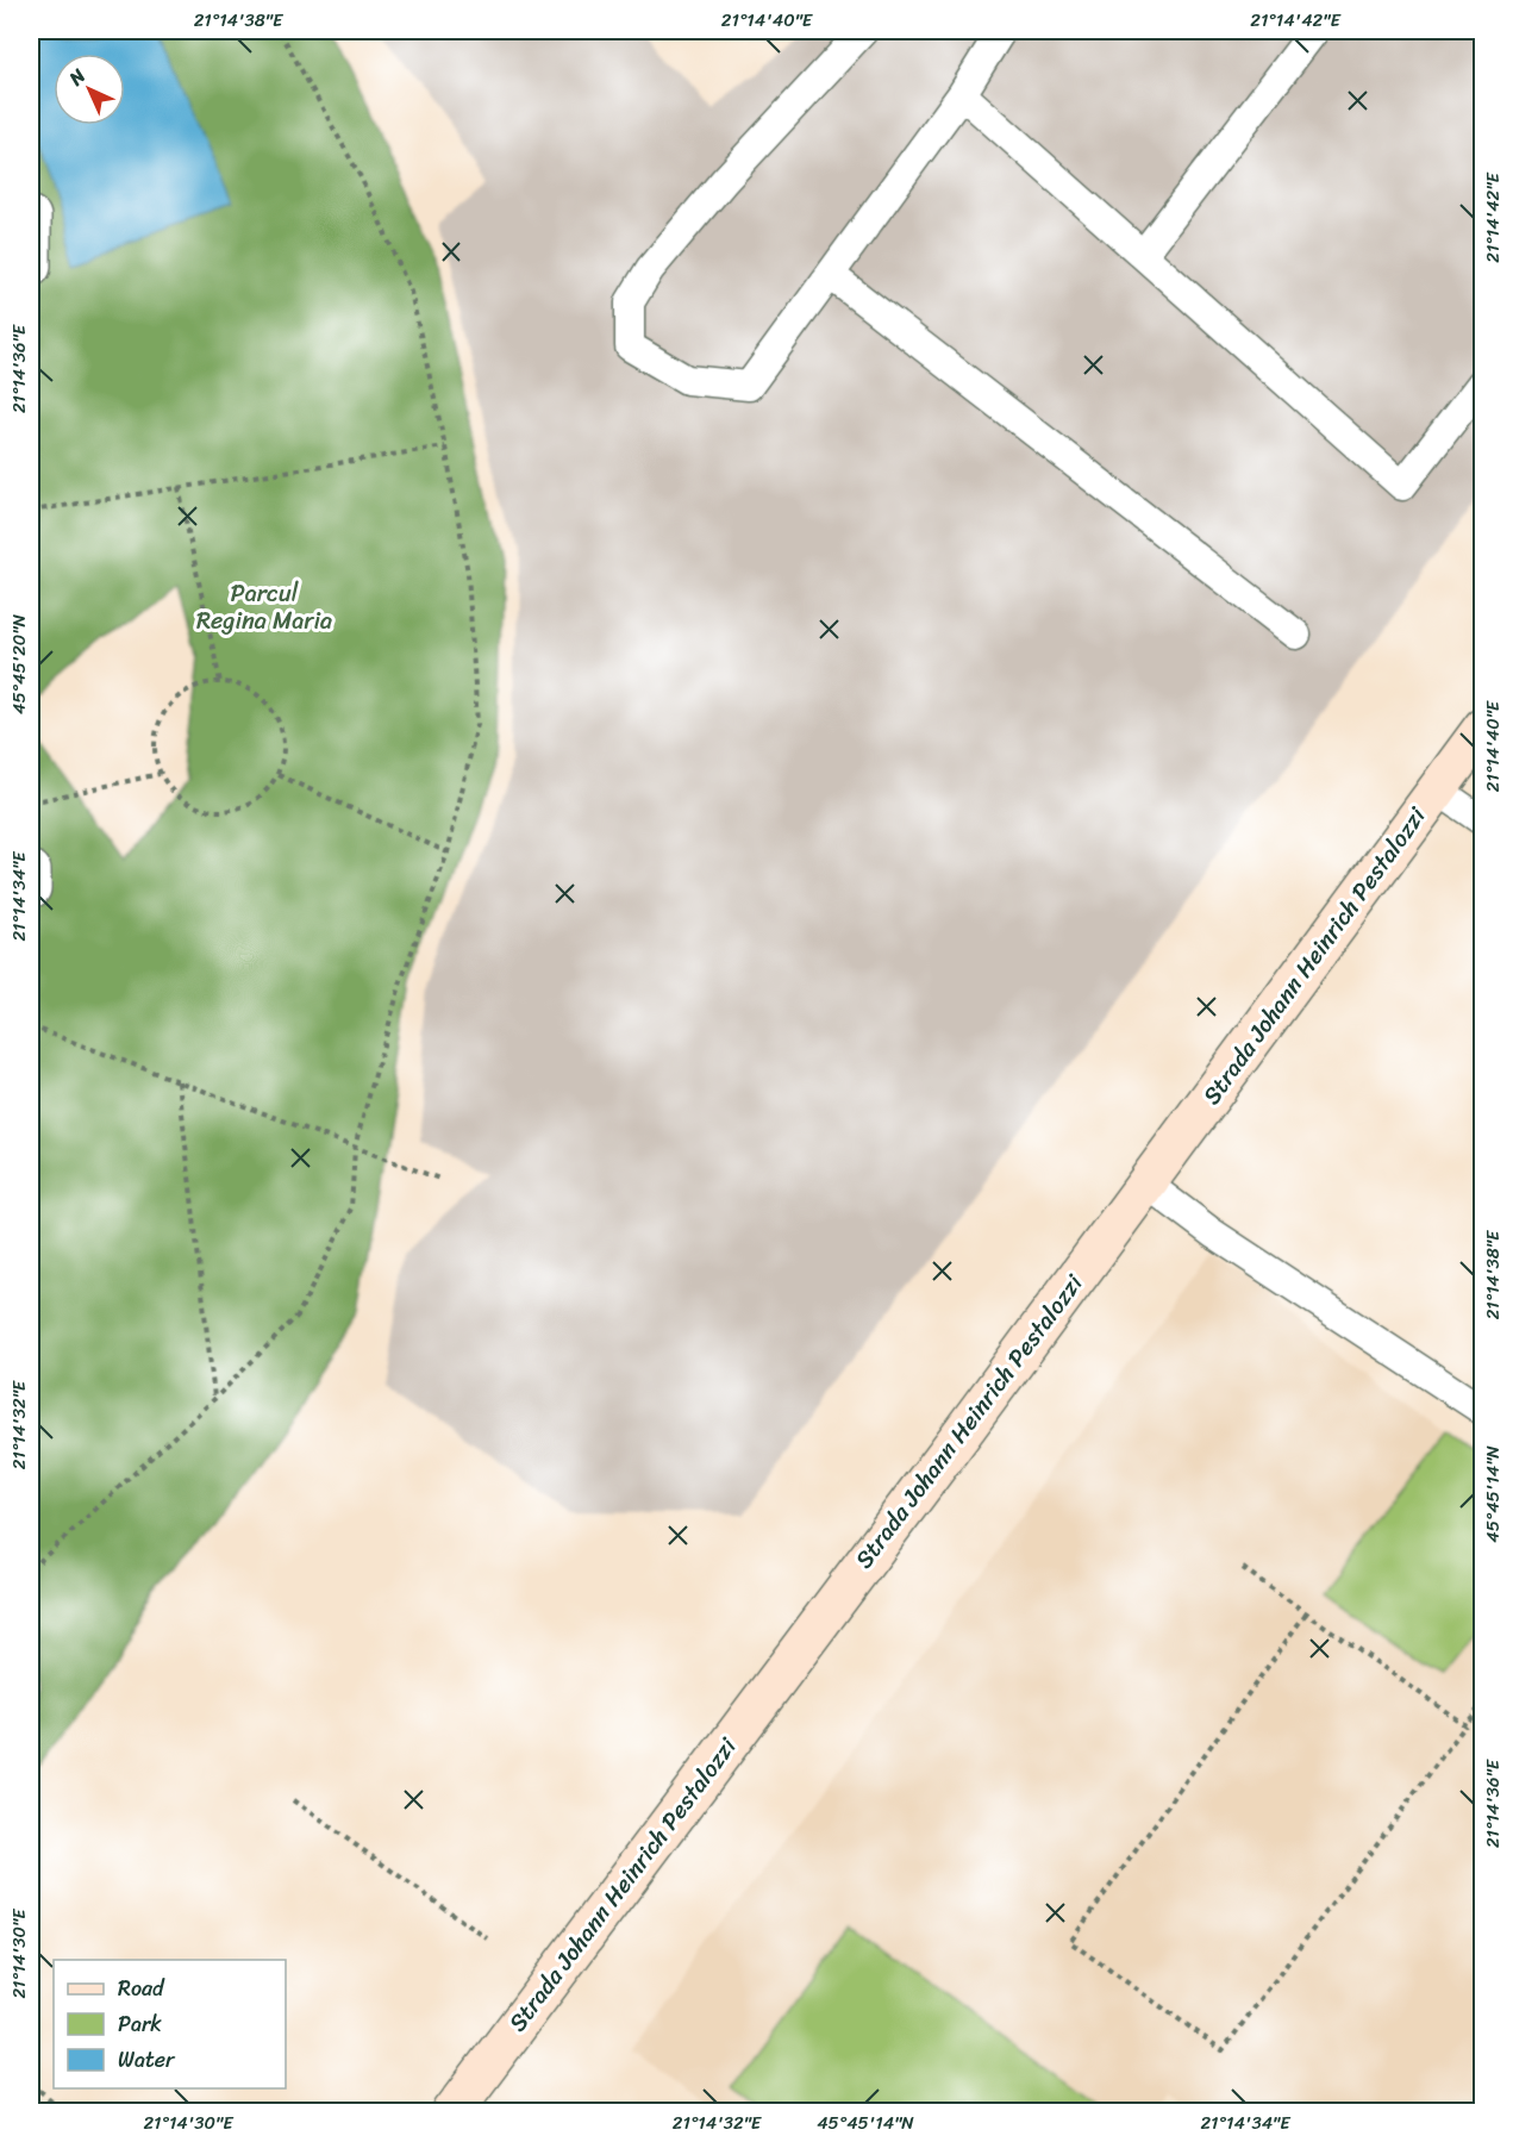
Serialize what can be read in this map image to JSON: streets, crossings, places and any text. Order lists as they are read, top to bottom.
{
  "streets": {
    "main road": ["Strada Johann Heinrich Pestalozzi"]
  },
  "parks": ["Parcul Regina Maria"],
  "legend": ["Road", "Park", "Water"],
  "north": "top left",
  "coordinates": [
    "21°14'38\"E",
    "21°14'40\"E",
    "21°14'42\"E",
    "21°14'36\"E",
    "45°45'20\"N",
    "21°14'34\"E",
    "21°14'32\"E",
    "45°45'14\"N",
    "21°14'30\"E"
  ]
}
